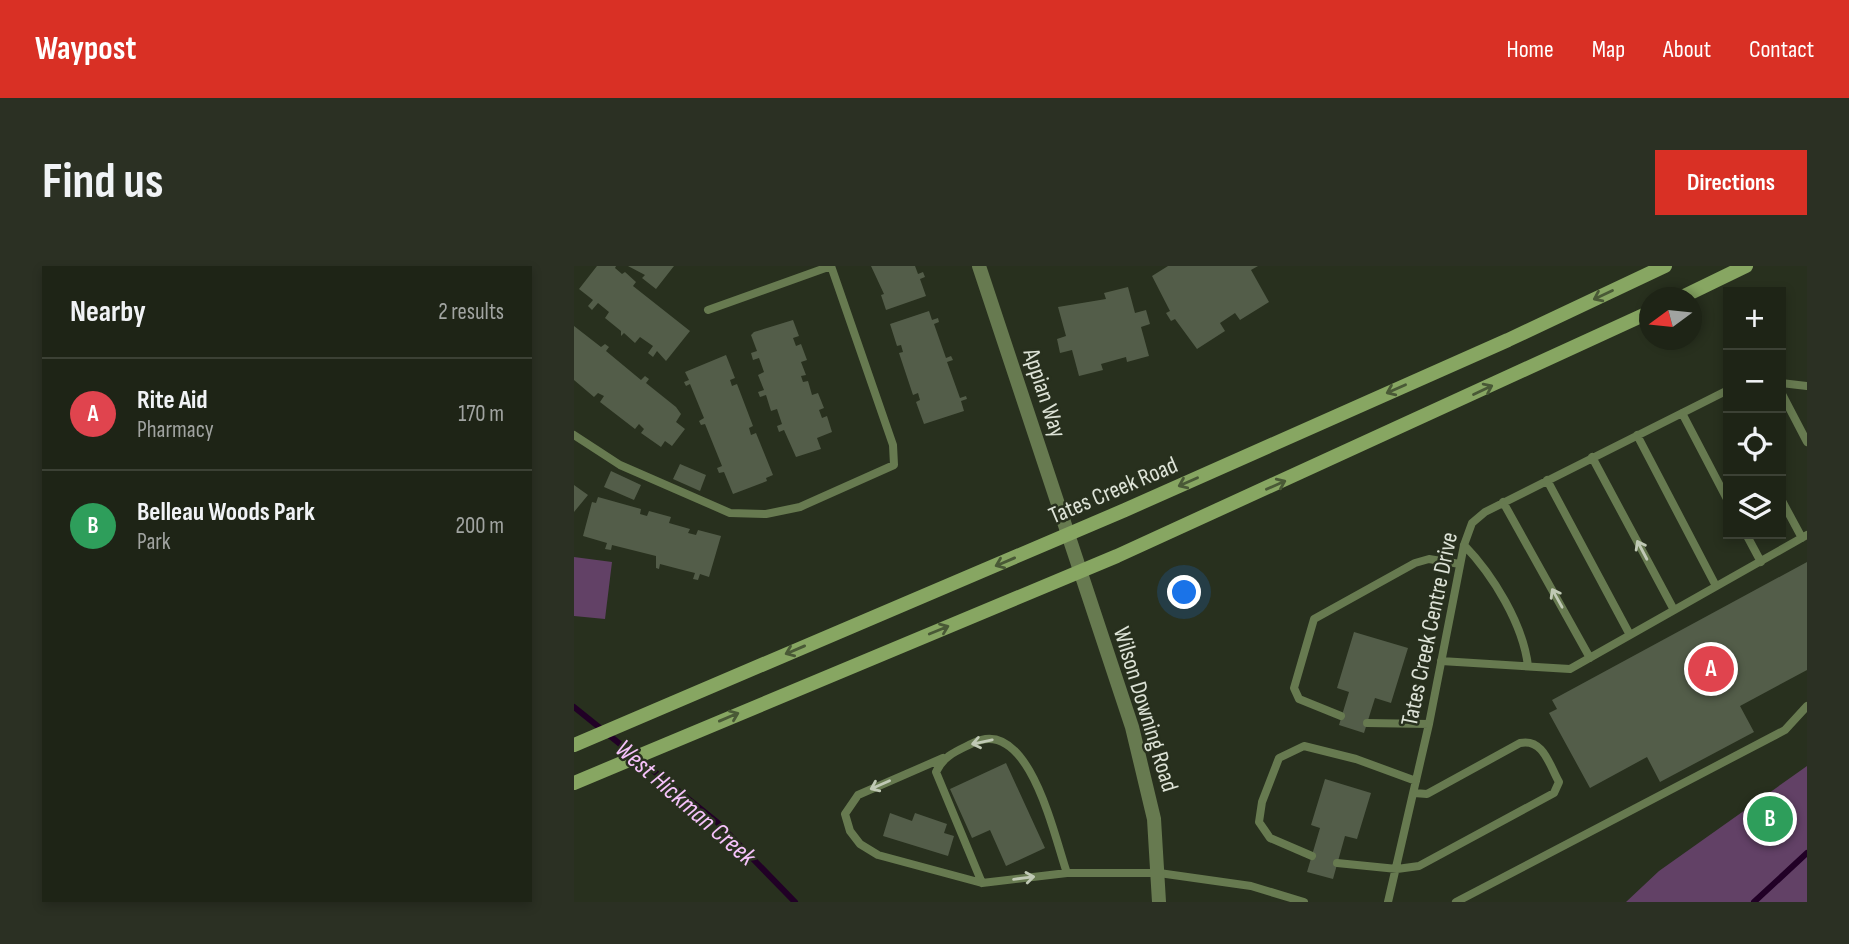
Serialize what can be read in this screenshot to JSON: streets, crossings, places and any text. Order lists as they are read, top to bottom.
{
  "streets": {
    "main road": ["Tates Creek Road"],
    "street": ["Appian Way", "Wilson Downing Road"],
    "lane": ["Tates Creek Centre Drive"]
  },
  "crossings": [
    ["Appian Way", "Tates Creek Road"],
    ["Appian Way", "Wilson Downing Road"],
    ["Tates Creek Road", "Wilson Downing Road"]
  ],
  "water": ["West Hickman Creek"],
  "north": "left",
  "page": {
    "header": "Waypost",
    "nav": [
      "Home",
      "Map",
      "About",
      "Contact"
    ],
    "buttons": "Directions",
    "title": "Find us",
    "heading": ["Nearby", "2 results"],
    "map_buttons": ["+", "−"],
    "list": [
      {
        "mark": "A",
        "name": "Rite Aid",
        "note": "Pharmacy",
        "value": "170 m"
      },
      {
        "mark": "B",
        "name": "Belleau Woods Park",
        "note": "Park",
        "value": "200 m"
      }
    ],
    "pins": ["A", "B"]
  }
}
